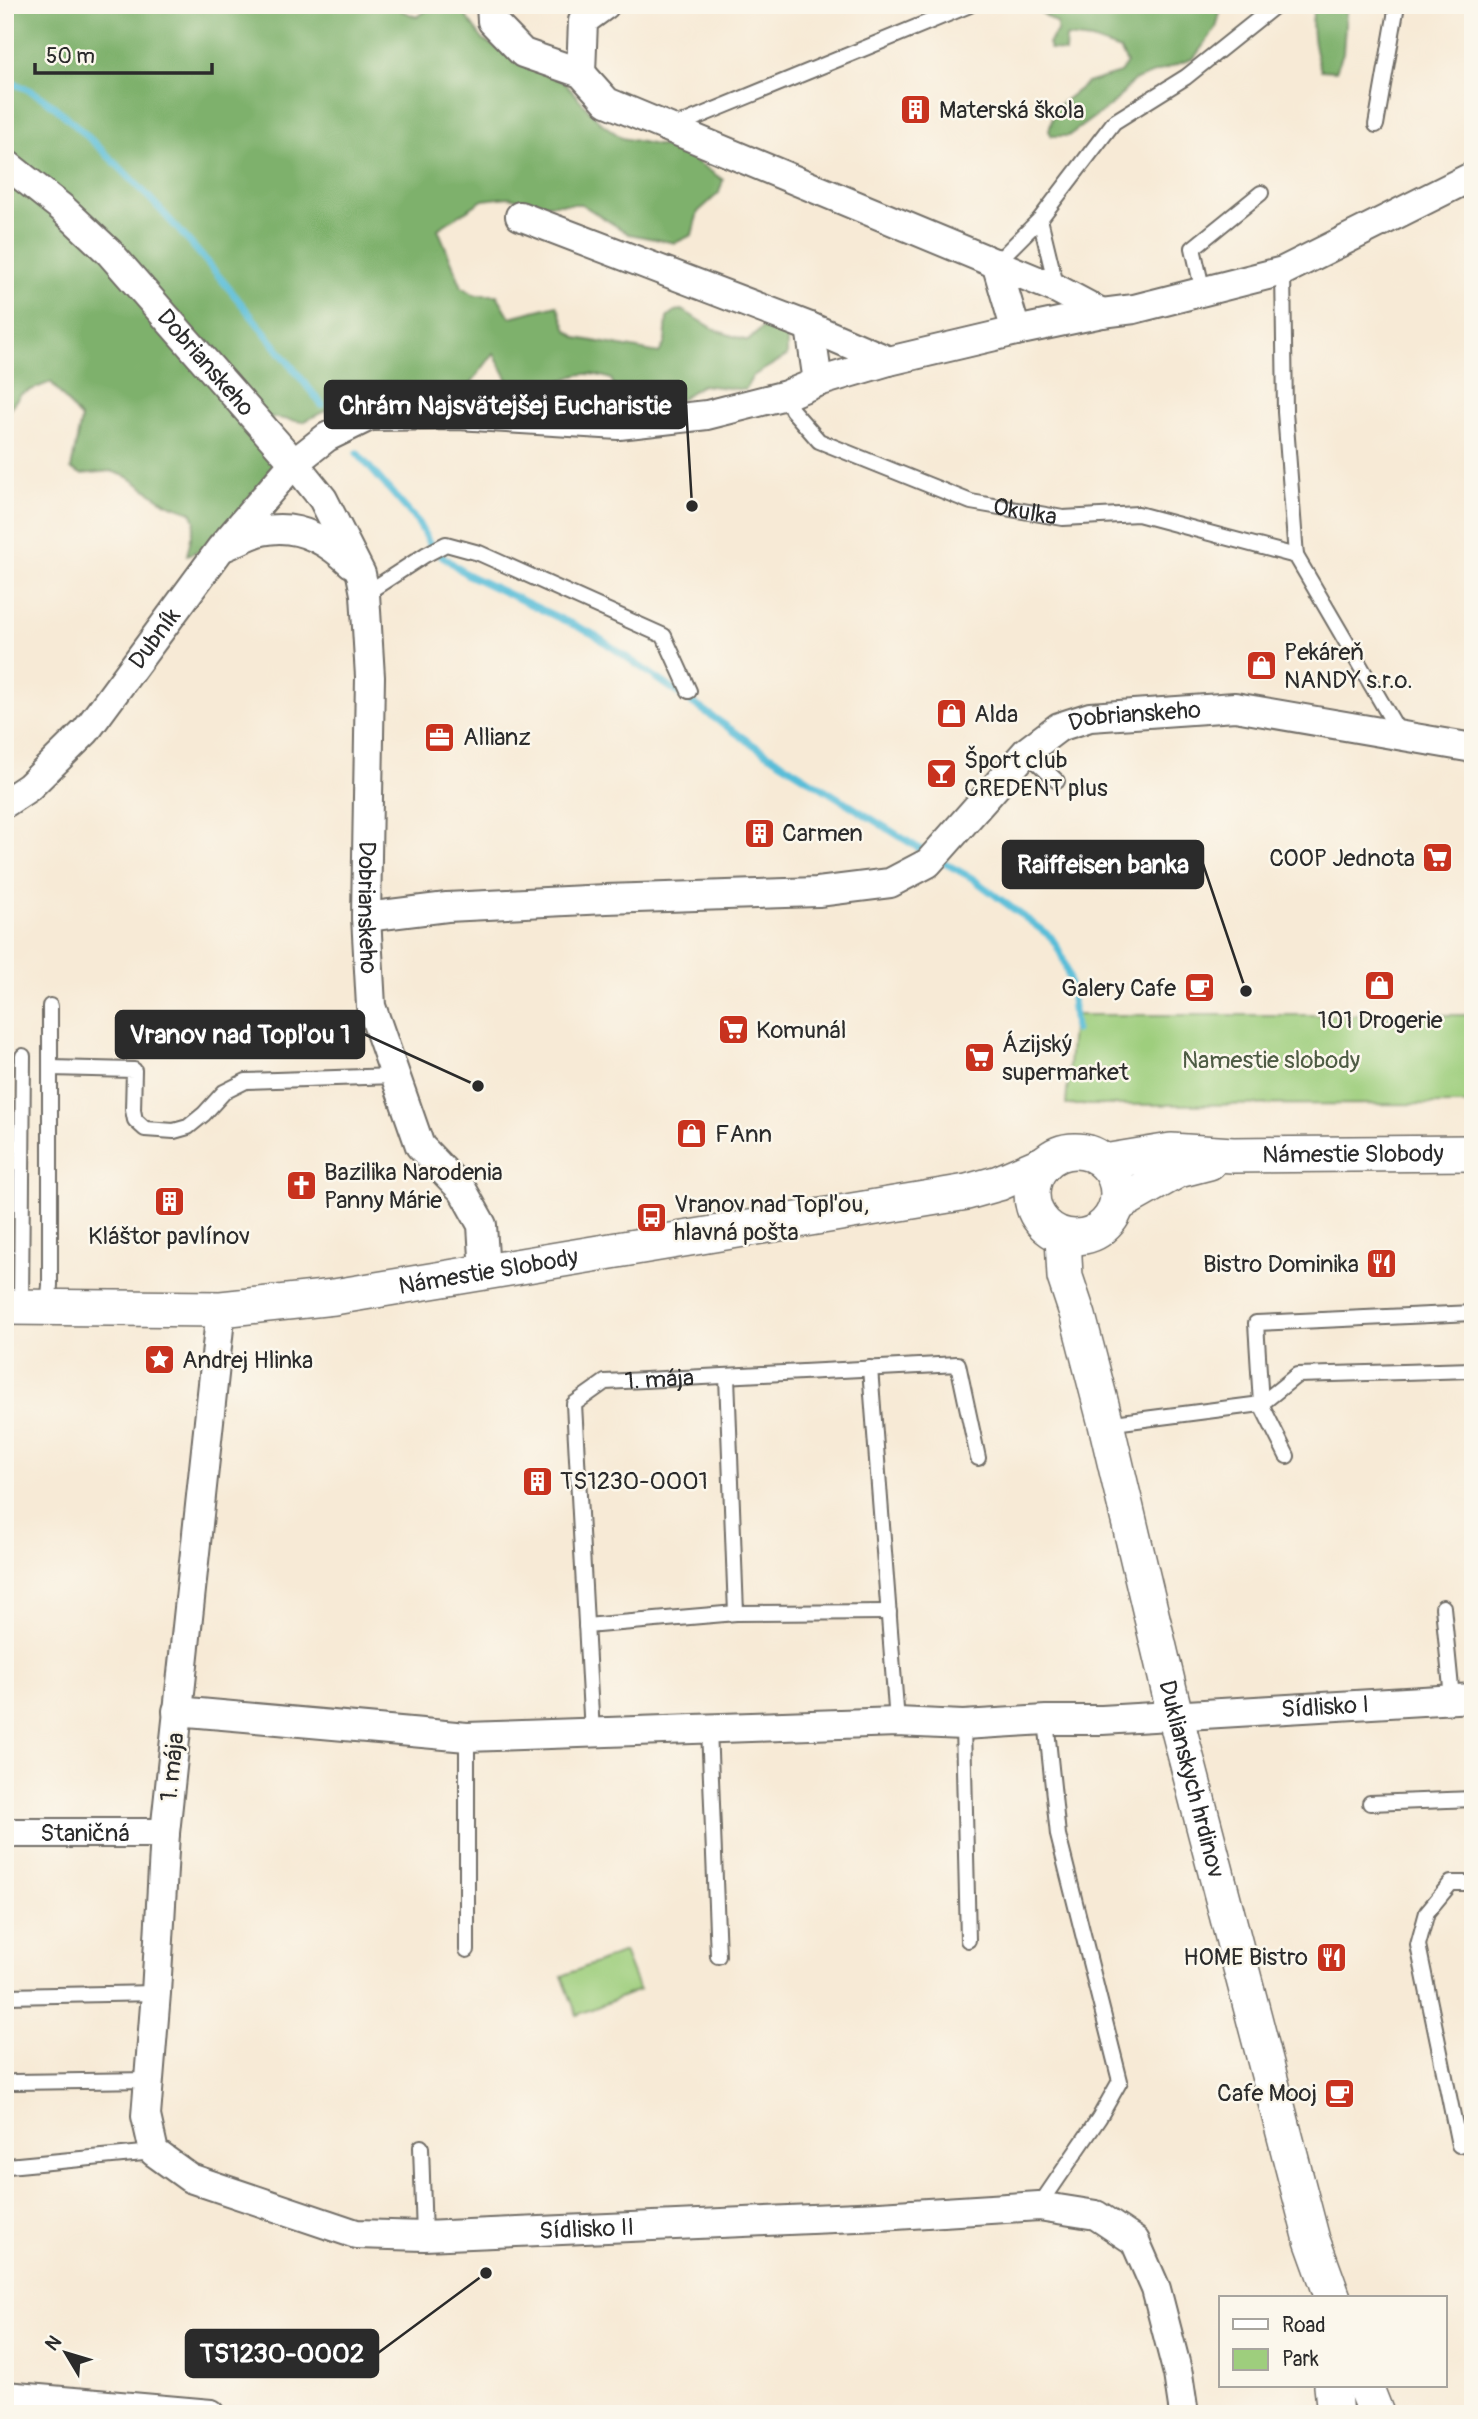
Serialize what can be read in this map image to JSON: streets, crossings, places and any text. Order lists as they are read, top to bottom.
{
  "streets": {
    "street": [
      "Dobrianskeho",
      "Dubník",
      "Námestie Slobody",
      "1. mája",
      "Sídlisko I",
      "Duklianskych hrdinov",
      "Staničná",
      "Sídlisko II"
    ],
    "lane": ["Okulka"]
  },
  "crossings": [
    ["Dobrianskeho", "Dubník"],
    ["Dobrianskeho", "Námestie Slobody"],
    ["Námestie Slobody", "Duklianskych hrdinov"],
    ["1. mája", "Sídlisko I"],
    ["1. mája", "Duklianskych hrdinov"],
    ["1. mája", "Staničná"],
    ["1. mája", "Sídlisko II"],
    ["Sídlisko I", "Duklianskych hrdinov"]
  ],
  "parks": ["Namestie slobody"],
  "places": {
    "building": [
      "Materská škola",
      "Carmen",
      "Kláštor pavlínov",
      "TS1230-0001"
    ],
    "other": [
      "Chrám Najsvätejšej Eucharistie",
      "Raiffeisen banka",
      "Vranov nad Topľou 1",
      "TS1230-0002"
    ],
    "shop": [
      "Pekáreň NANDY s.r.o.",
      "Alda",
      "101 Drogerie",
      "FAnn"
    ],
    "office": ["Allianz"],
    "bar": ["Šport club CREDENT plus"],
    "supermarket": ["COOP Jednota", "Komunál", "Ázijský supermarket"],
    "cafe": ["Galery Cafe", "Cafe Mooj"],
    "church": ["Bazilika Narodenia Panny Márie"],
    "bus stop": ["Vranov nad Topľou, hlavná pošta"],
    "restaurant": ["Bistro Dominika", "HOME Bistro"],
    "place": ["Andrej Hlinka"]
  },
  "legend": ["Road", "Park"],
  "scale_bar": "50 m",
  "north": "top left"
}
